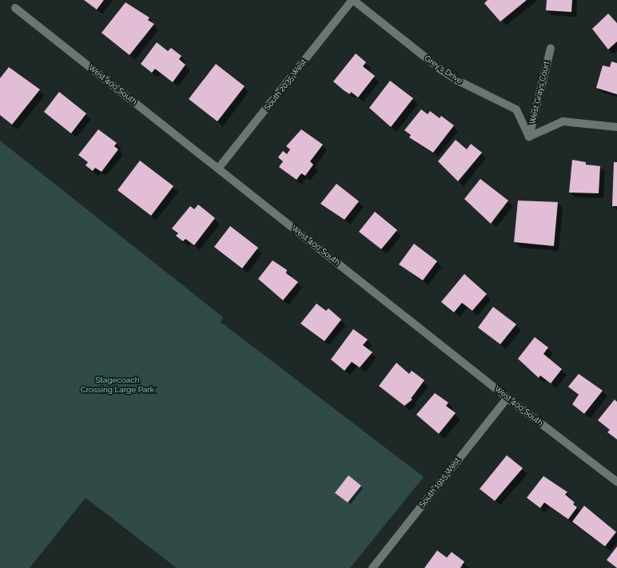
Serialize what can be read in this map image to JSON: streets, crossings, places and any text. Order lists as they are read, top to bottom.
{
  "streets": {
    "street": [
      "Grey's Drive",
      "West 400 South",
      "South 2035 West",
      "West Grays Court",
      "South 1915 West"
    ]
  },
  "crossings": [
    ["Grey's Drive", "South 2035 West"],
    ["Grey's Drive", "West Grays Court"],
    ["West 400 South", "South 2035 West"],
    ["West 400 South", "South 1915 West"]
  ],
  "parks": ["Stagecoach Crossing Large Park"]
}
